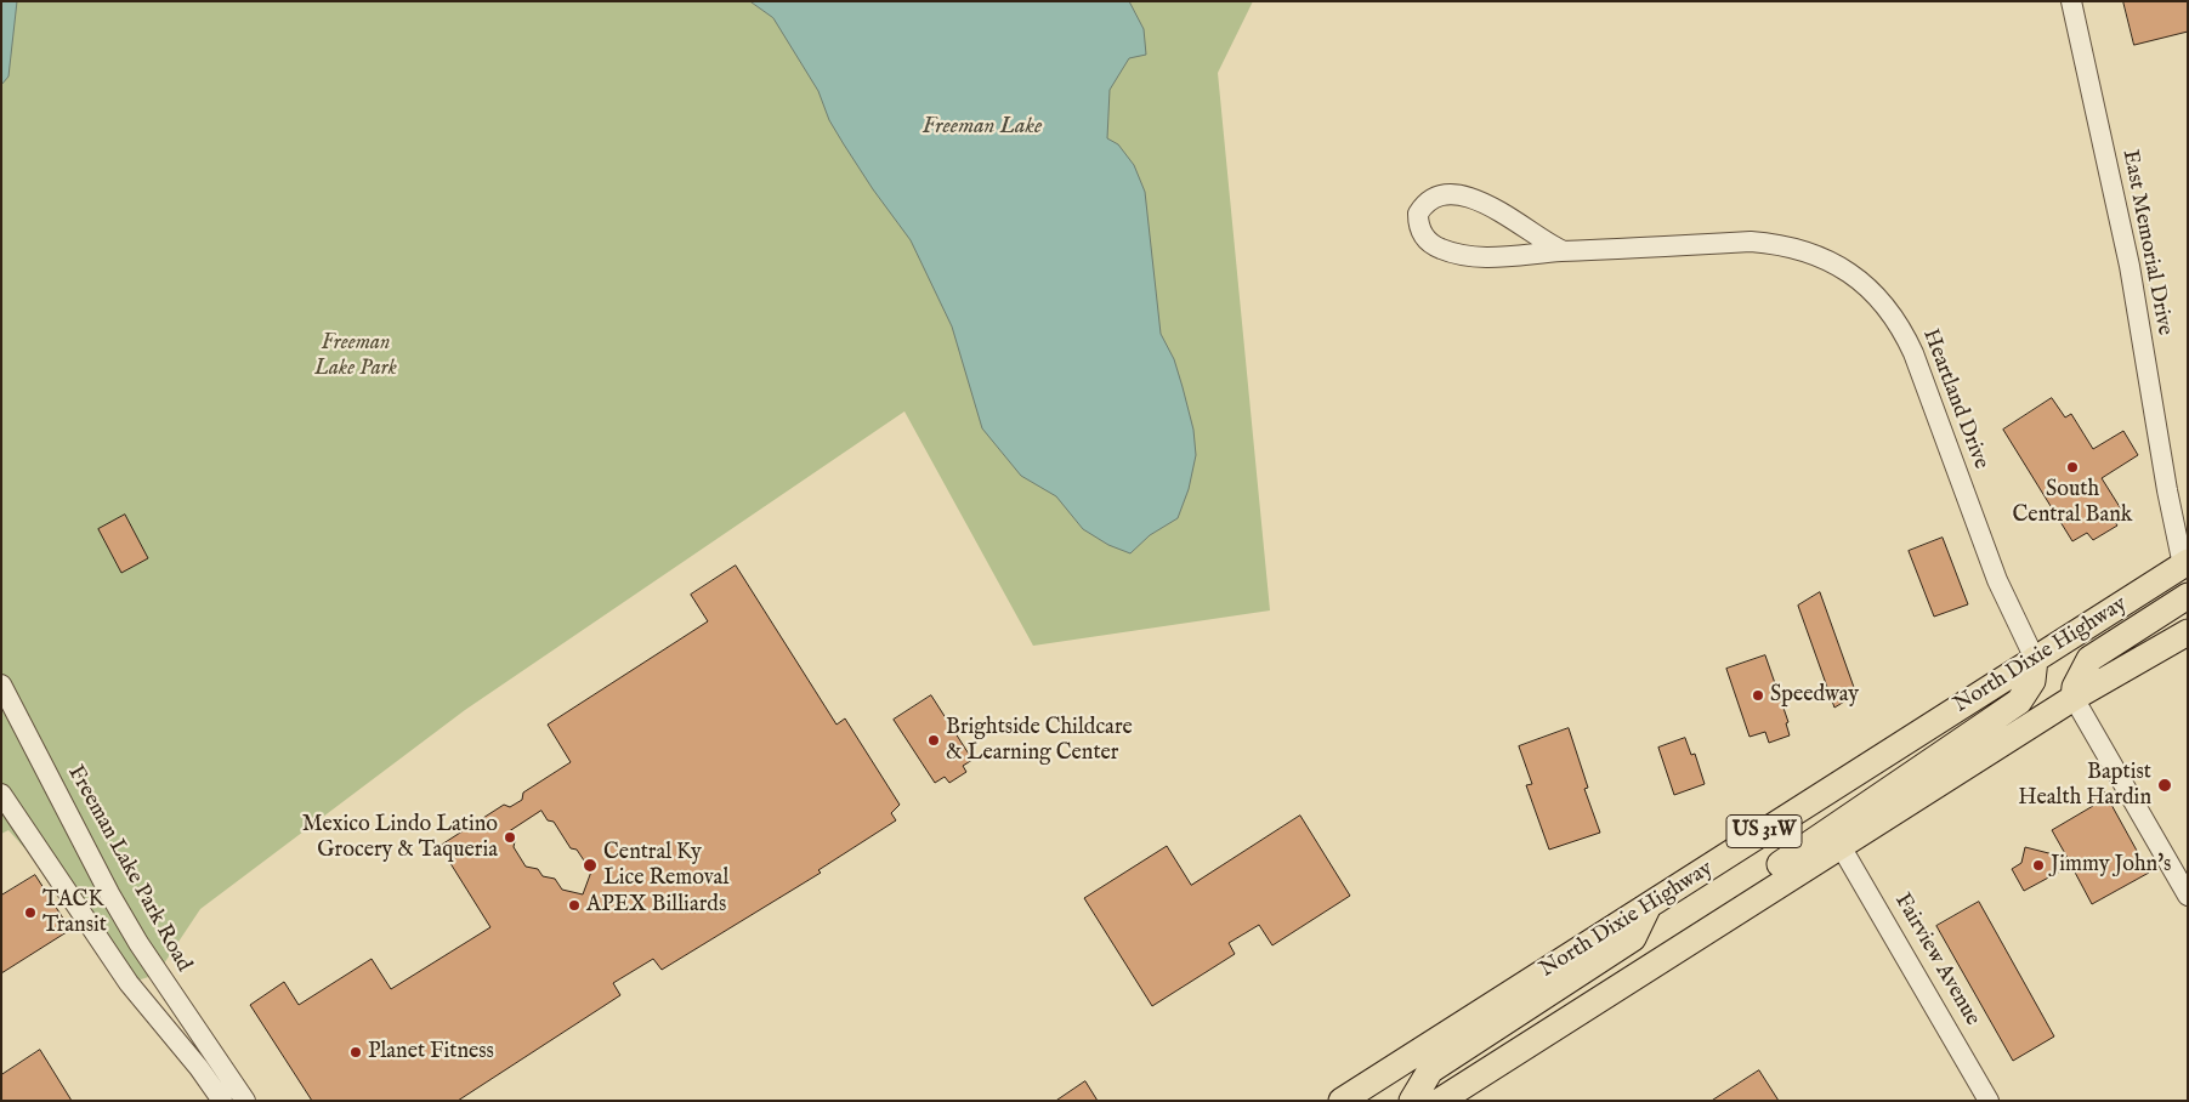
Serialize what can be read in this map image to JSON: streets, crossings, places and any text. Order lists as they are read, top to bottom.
{
  "streets": {
    "main road": ["North Dixie Highway", "US 31W"],
    "street": [
      "East Memorial Drive",
      "Heartland Drive",
      "Freeman Lake Park Road",
      "Fairview Avenue"
    ]
  },
  "crossings": [
    ["East Memorial Drive", "North Dixie Highway"],
    ["Heartland Drive", "North Dixie Highway"],
    ["US 31W", "Fairview Avenue"]
  ],
  "water": ["Freeman Lake"],
  "parks": ["Freeman Lake Park"],
  "places": [
    "South Central Bank",
    "Speedway",
    "Brightside Childcare & Learning Center",
    "Baptist Health Hardin",
    "Mexico Lindo Latino Grocery & Taqueria",
    "Central Ky Lice Removal",
    "Jimmy John's",
    "APEX Billiards",
    "TACK Transit",
    "Planet Fitness"
  ]
}
